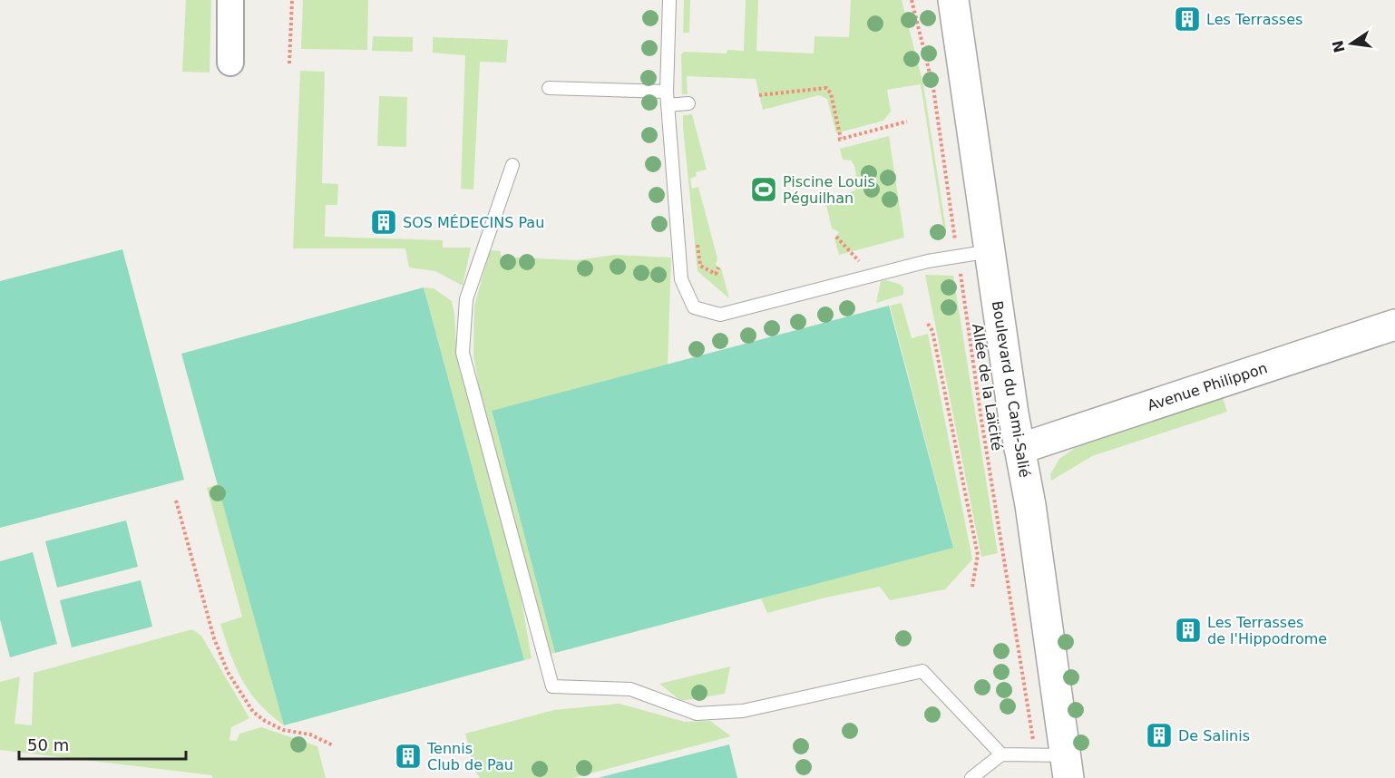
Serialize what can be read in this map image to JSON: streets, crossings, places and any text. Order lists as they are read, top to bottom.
{
  "streets": {
    "street": ["Avenue Philippon", "Boulevard du Cami-Salié"],
    "path": ["Allée de la Laïcité"]
  },
  "crossings": [
    ["Avenue Philippon", "Boulevard du Cami-Salié"]
  ],
  "places": {
    "building": [
      "Les Terrasses",
      "SOS MÉDECINS Pau",
      "Les Terrasses de l'Hippodrome",
      "De Salinis",
      "Tennis Club de Pau"
    ],
    "sports": ["Piscine Louis Péguilhan"]
  },
  "scale_bar": "50 m",
  "north": "left"
}
